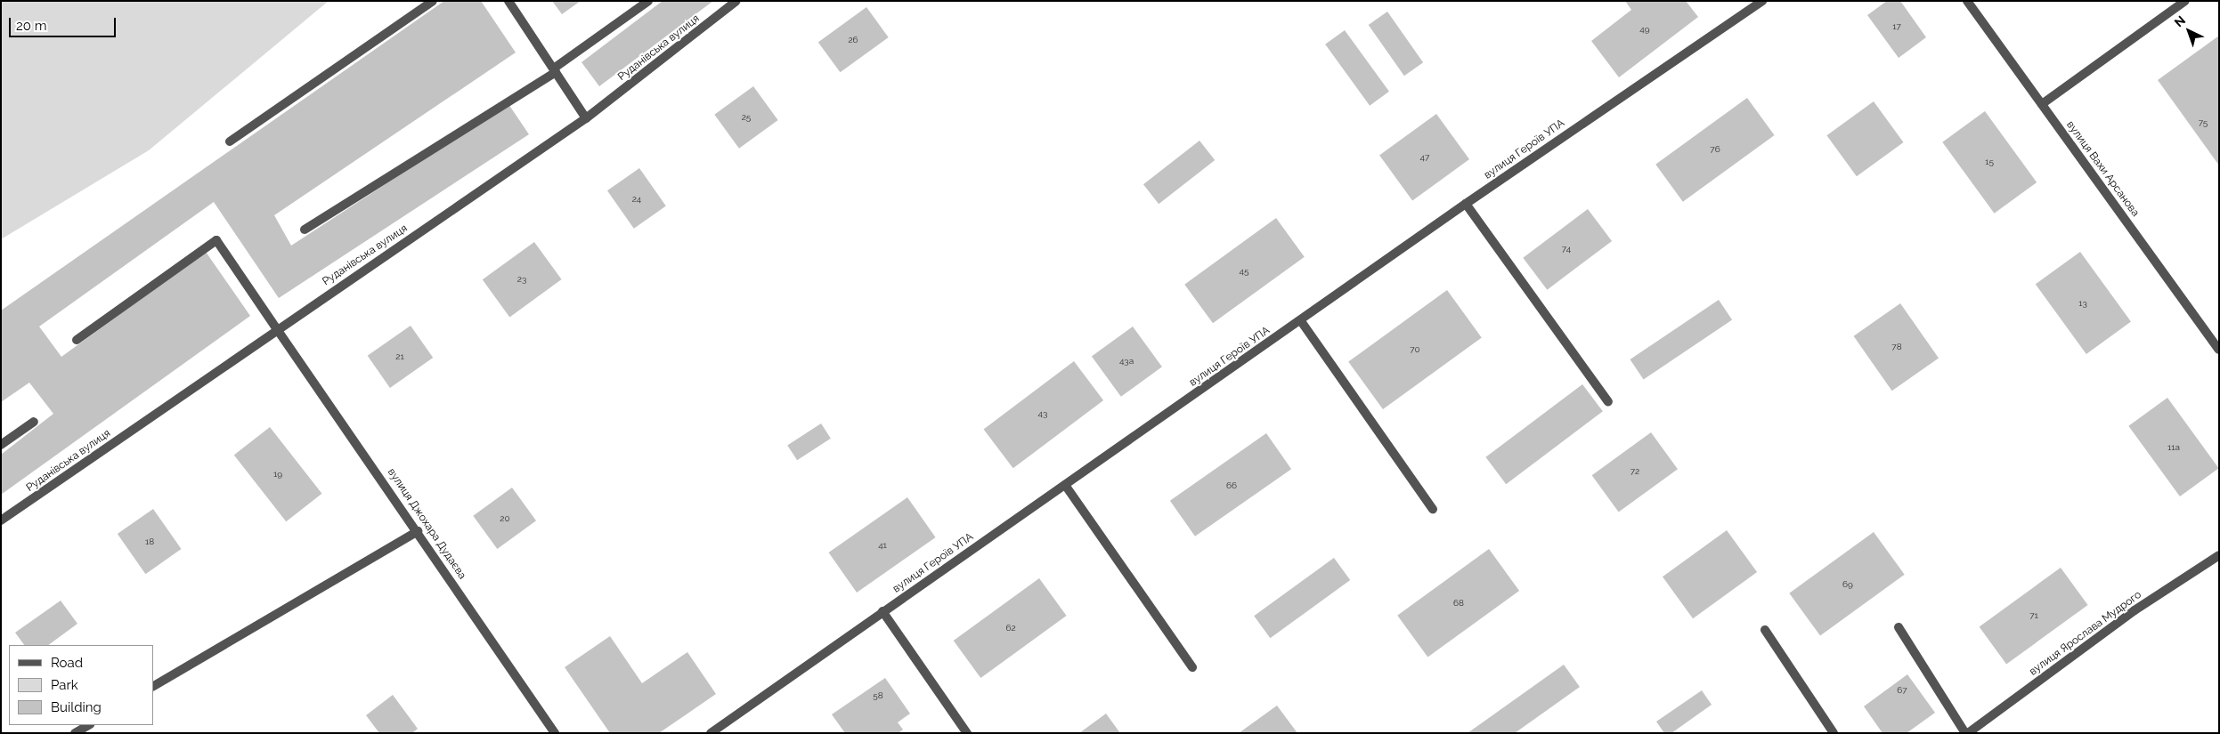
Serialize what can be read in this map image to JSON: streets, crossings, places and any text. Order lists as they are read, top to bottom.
{
  "streets": {
    "street": [
      "Руданівська вулиця",
      "вулиця Героїв УПА",
      "вулиця Вахи Арсанова",
      "вулиця Джохара Дудаєва",
      "вулиця Ярослава Мудрого"
    ]
  },
  "crossings": [
    ["Руданівська вулиця", "вулиця Джохара Дудаєва"]
  ],
  "house_numbers": [
    "17",
    "49",
    "26",
    "25",
    "75",
    "76",
    "47",
    "15",
    "24",
    "74",
    "45",
    "23",
    "13",
    "78",
    "70",
    "21",
    "43а",
    "43",
    "11а",
    "72",
    "19",
    "66",
    "20",
    "18",
    "41",
    "69",
    "68",
    "71",
    "62",
    "67",
    "58"
  ],
  "legend": ["Road", "Park", "Building"],
  "scale_bar": "20 m",
  "north": "top left"
}
